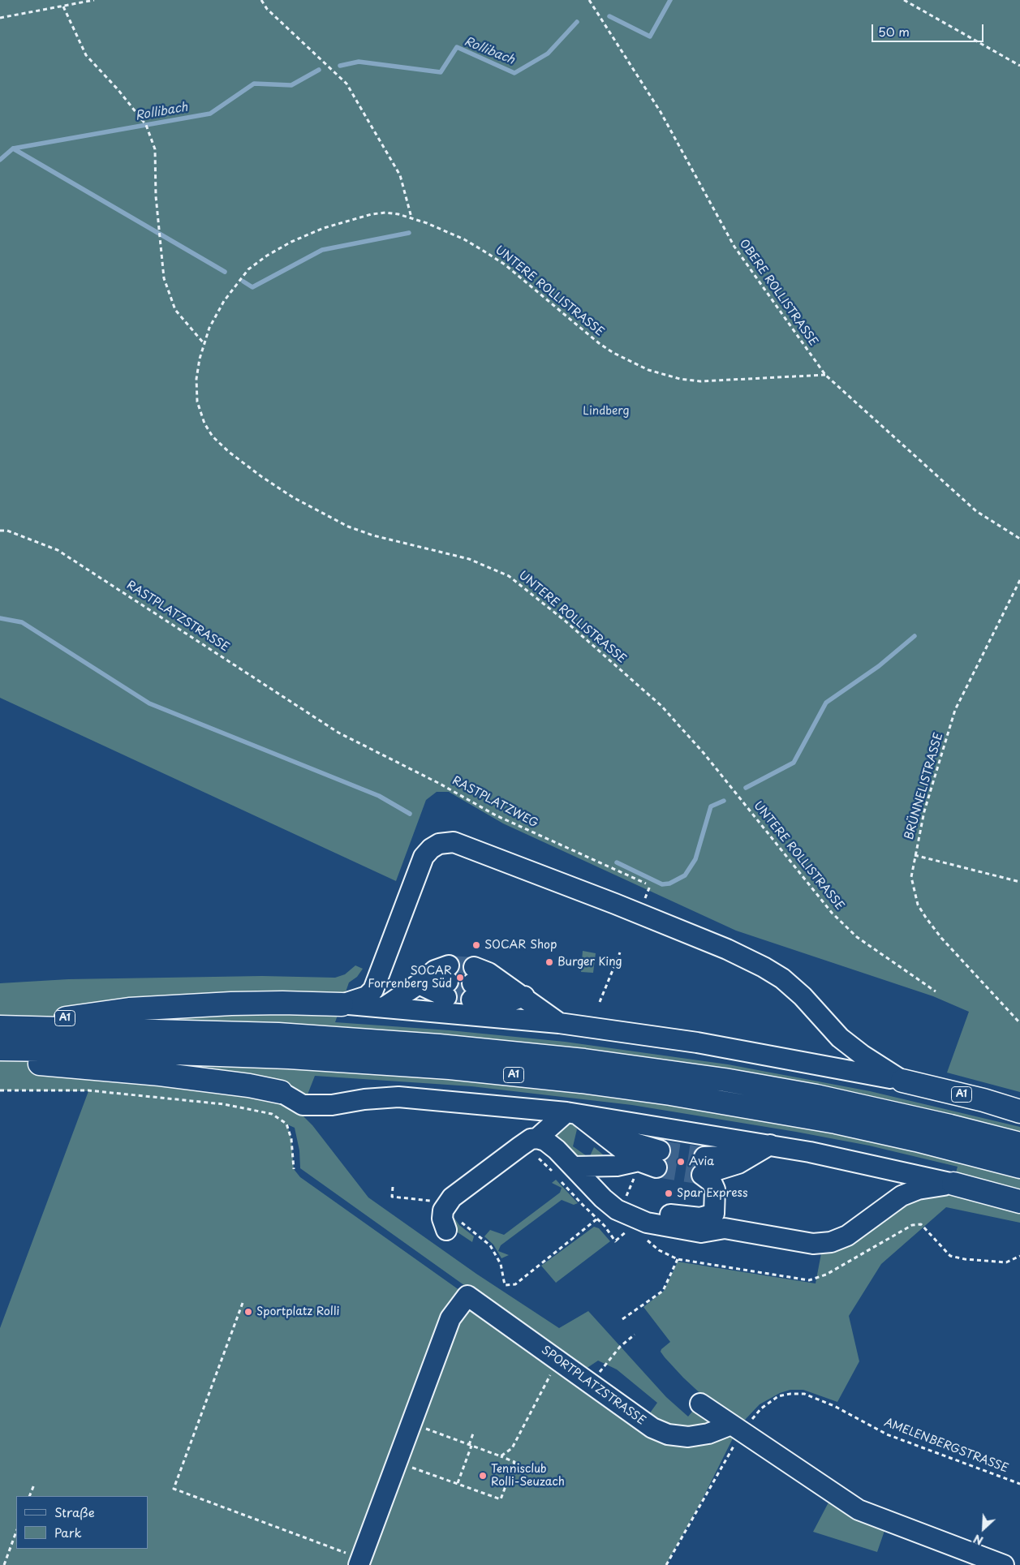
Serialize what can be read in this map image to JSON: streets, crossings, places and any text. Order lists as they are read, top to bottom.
{
  "streets": {
    "highway": ["A1"],
    "street": ["SPORTPLATZSTRASSE"],
    "path": [
      "UNTERE ROLLISTRASSE",
      "OBERE ROLLISTRASSE",
      "RASTPLATZSTRASSE",
      "BRÜNNELISTRASSE",
      "RASTPLATZWEG",
      "AMELENBERGSTRASSE"
    ]
  },
  "crossings": [
    ["UNTERE ROLLISTRASSE", "OBERE ROLLISTRASSE"],
    ["RASTPLATZSTRASSE", "RASTPLATZWEG"],
    ["SPORTPLATZSTRASSE", "AMELENBERGSTRASSE"]
  ],
  "water": ["Rollibach"],
  "parks": ["Lindberg"],
  "places": [
    "SOCAR Shop",
    "Burger King",
    "SOCAR Forrenberg Süd",
    "Avia",
    "Spar Express",
    "Sportplatz Rolli",
    "Tennisclub Rolli-Seuzach"
  ],
  "legend": ["Straße", "Park"],
  "scale_bar": "50 m",
  "north": "bottom left"
}
